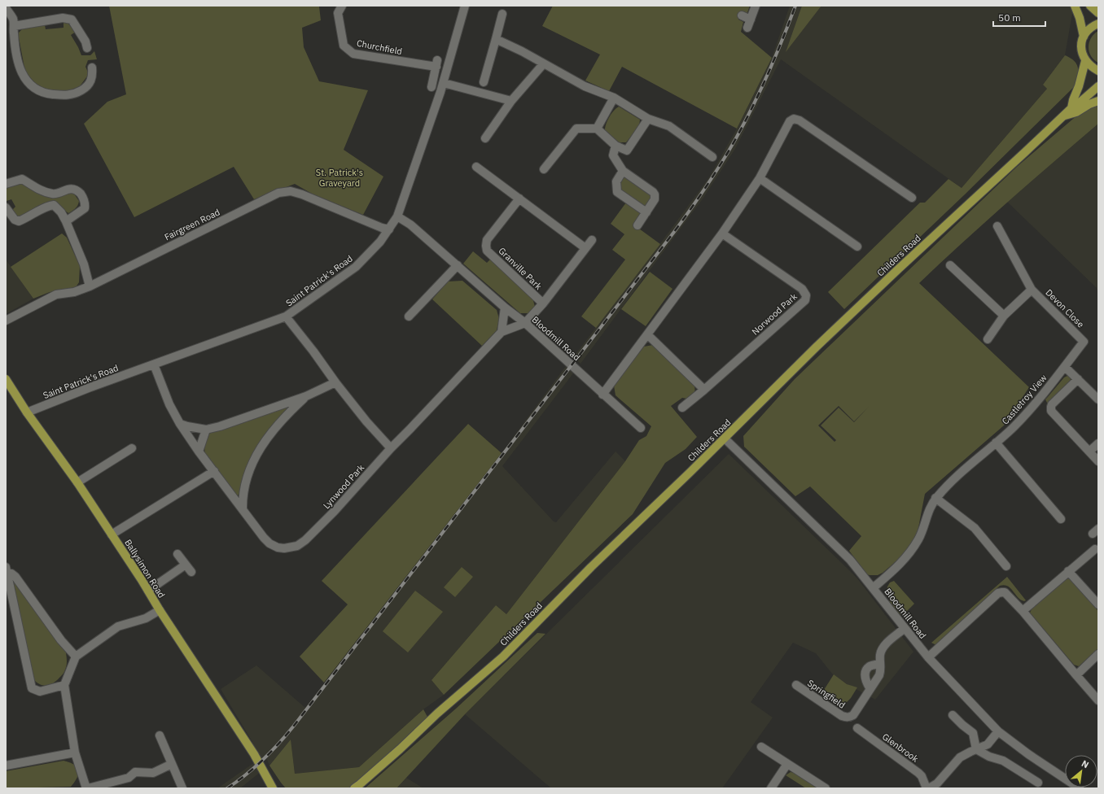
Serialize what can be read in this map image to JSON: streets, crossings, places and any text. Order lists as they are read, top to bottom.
{
  "streets": {
    "main road": ["Childers Road", "Ballysimon Road"],
    "street": [
      "Churchfield",
      "Fairgreen Road",
      "Granville Park",
      "Saint Patrick's Road",
      "Devon Close",
      "Norwood Park",
      "Bloodmill Road",
      "Castletroy View",
      "Lynwood Park",
      "Springfield",
      "Glenbrook"
    ]
  },
  "crossings": [
    ["Fairgreen Road", "Saint Patrick's Road"],
    ["Childers Road", "Bloodmill Road"],
    ["Granville Park", "Bloodmill Road"],
    ["Granville Park", "Lynwood Park"],
    ["Saint Patrick's Road", "Bloodmill Road"],
    ["Saint Patrick's Road", "Lynwood Park"],
    ["Saint Patrick's Road", "Ballysimon Road"],
    ["Devon Close", "Castletroy View"],
    ["Bloodmill Road", "Castletroy View"],
    ["Bloodmill Road", "Lynwood Park"],
    ["Bloodmill Road", "Springfield"],
    ["Bloodmill Road", "Glenbrook"]
  ],
  "parks": ["St. Patrick's Graveyard"],
  "scale_bar": "50 m",
  "north": "top right"
}
